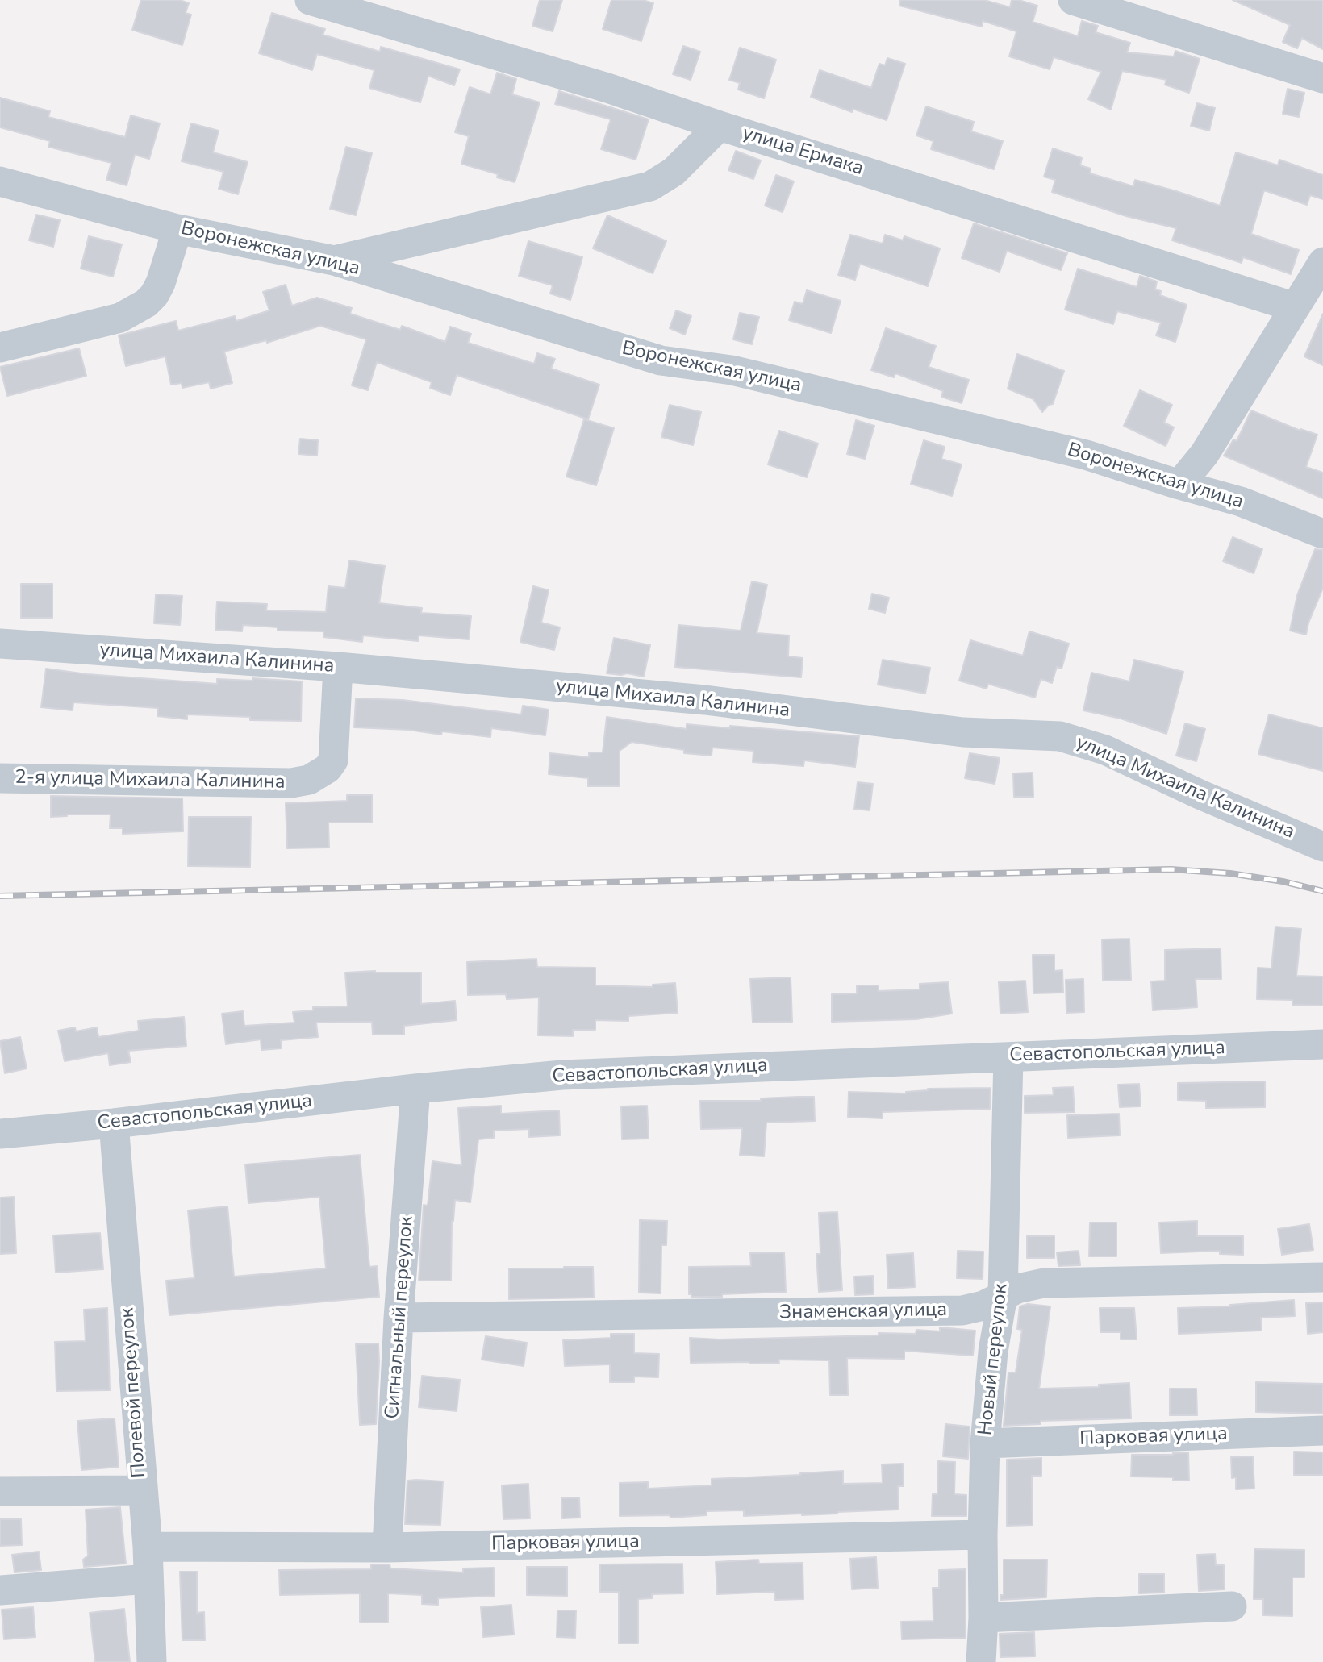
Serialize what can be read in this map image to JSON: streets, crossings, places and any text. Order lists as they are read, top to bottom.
{
  "streets": {
    "street": [
      "улица Ермака",
      "Воронежская улица",
      "улица Михаила Калинина",
      "2-я улица Михаила Калинина",
      "Севастопольская улица",
      "Знаменская улица",
      "Сигнальный переулок",
      "Новый переулок",
      "Полевой переулок",
      "Парковая улица"
    ]
  },
  "crossings": [
    ["улица Михаила Калинина", "2-я улица Михаила Калинина"],
    ["Севастопольская улица", "Сигнальный переулок"],
    ["Севастопольская улица", "Новый переулок"],
    ["Севастопольская улица", "Полевой переулок"],
    ["Знаменская улица", "Сигнальный переулок"],
    ["Знаменская улица", "Новый переулок"],
    ["Сигнальный переулок", "Парковая улица"],
    ["Новый переулок", "Парковая улица"],
    ["Полевой переулок", "Парковая улица"]
  ]
}
